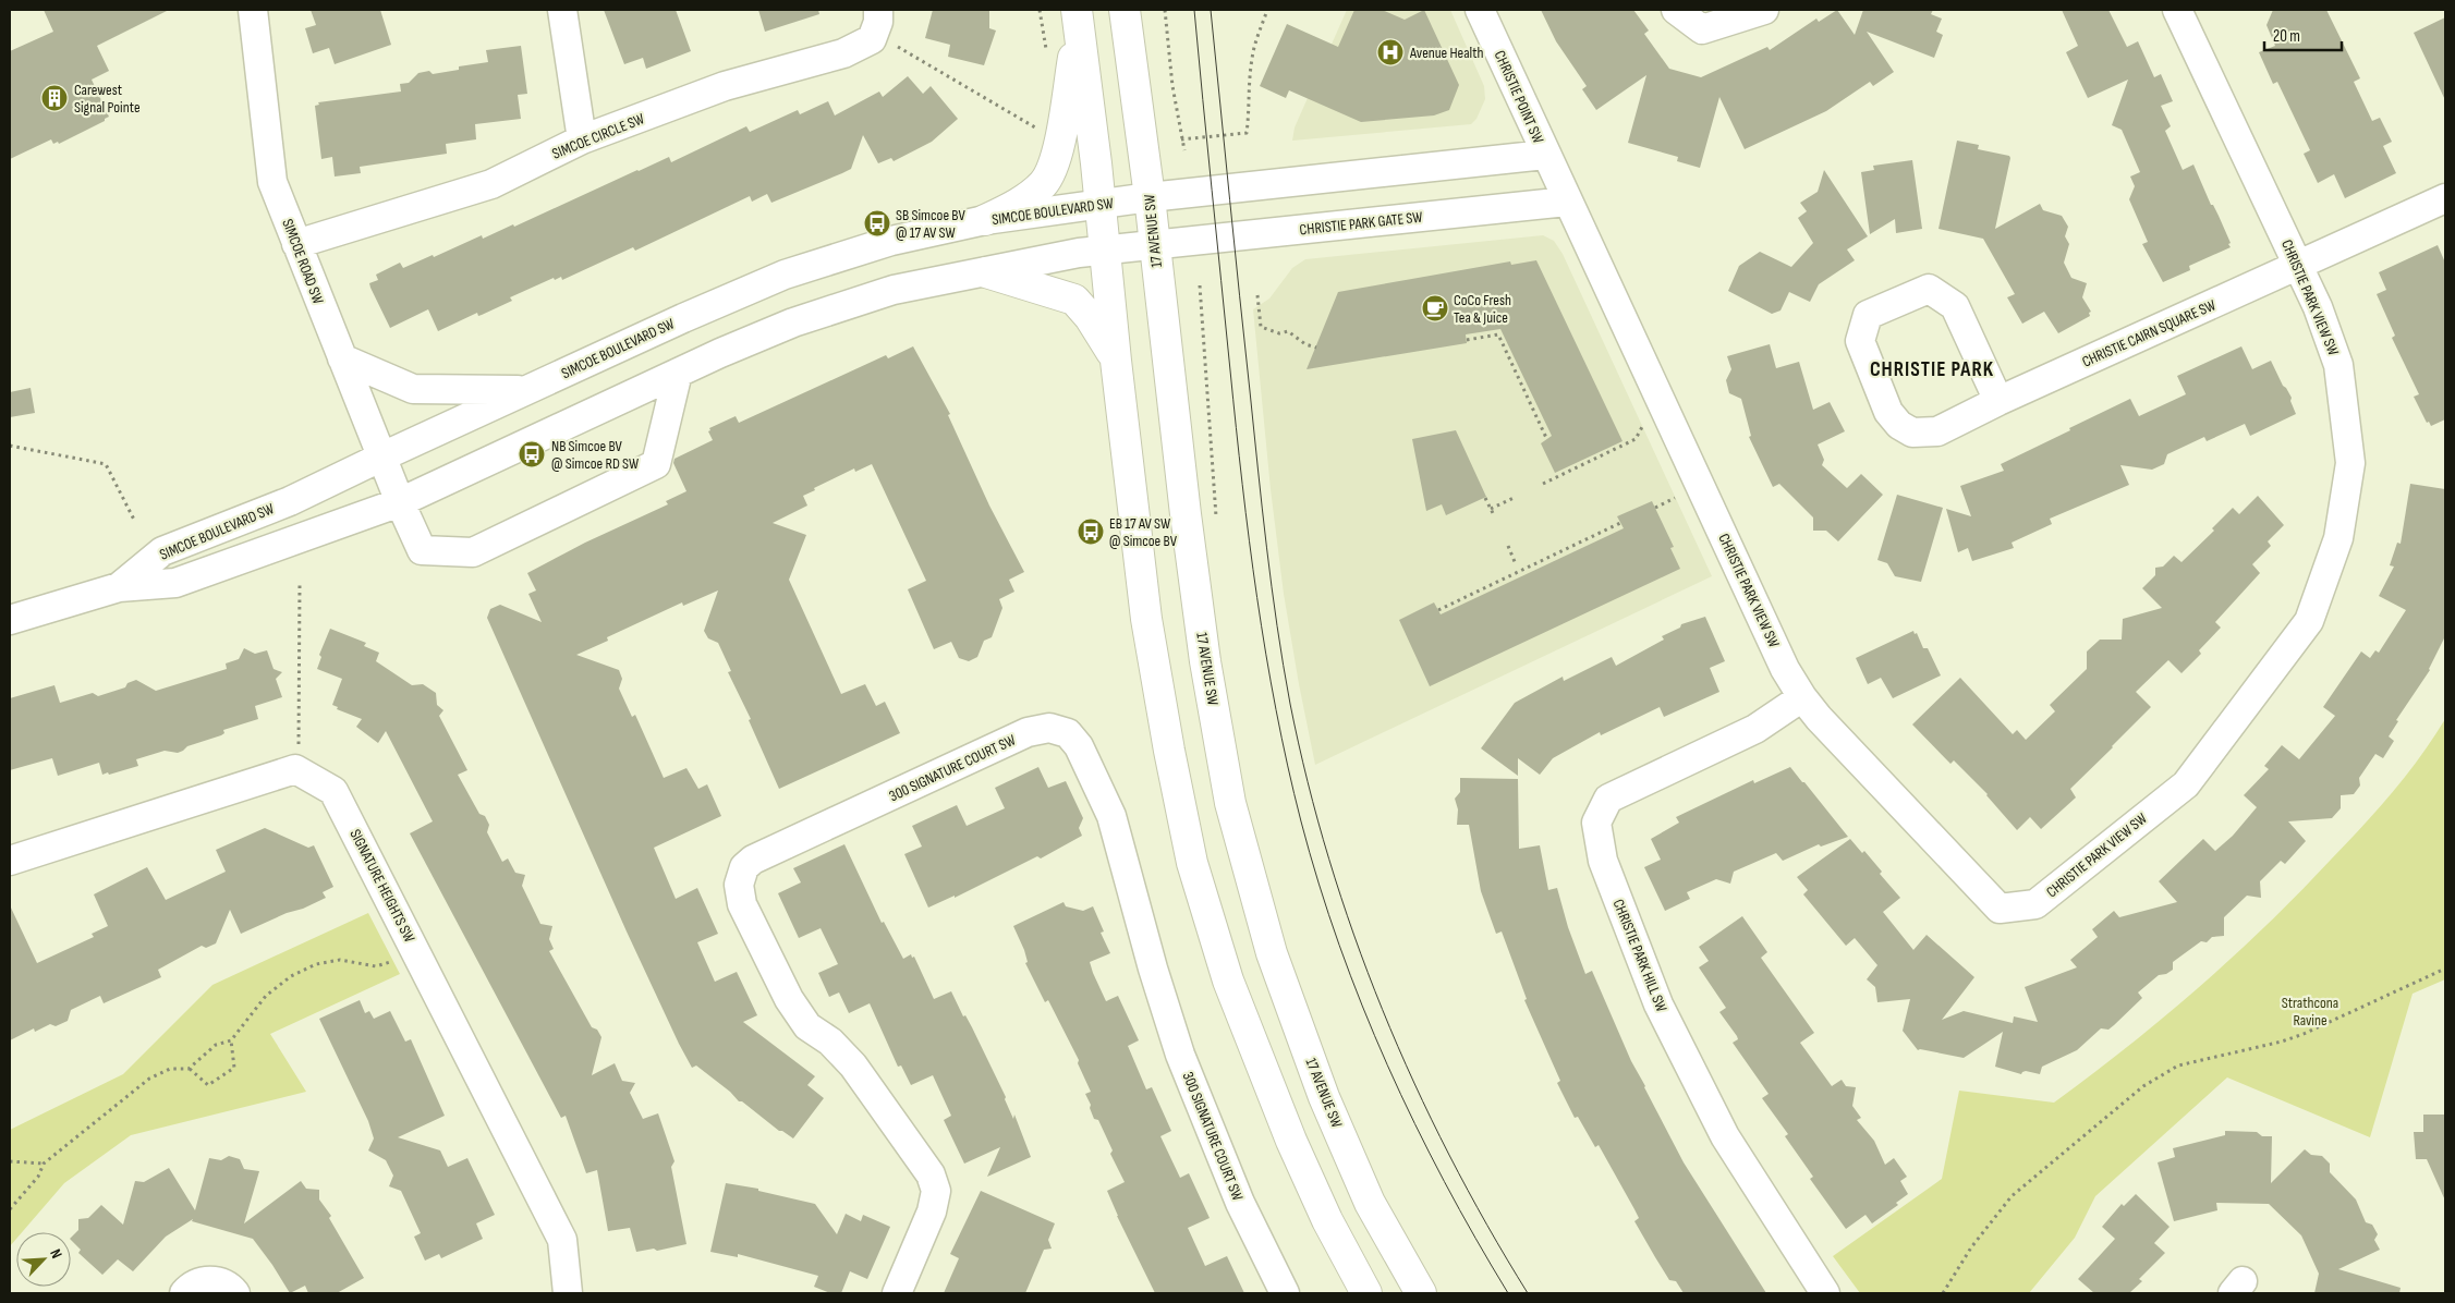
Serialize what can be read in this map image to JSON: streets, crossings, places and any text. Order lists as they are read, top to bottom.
{
  "streets": {
    "main road": ["17 AVENUE SW"],
    "street": [
      "CHRISTIE POINT SW",
      "SIMCOE CIRCLE SW",
      "SIMCOE BOULEVARD SW",
      "CHRISTIE PARK GATE SW",
      "SIMCOE ROAD SW",
      "CHRISTIE PARK VIEW SW",
      "CHRISTIE CAIRN SQUARE SW",
      "300 SIGNATURE COURT SW",
      "SIGNATURE HEIGHTS SW",
      "CHRISTIE PARK HILL SW"
    ]
  },
  "crossings": [
    ["CHRISTIE POINT SW", "CHRISTIE PARK VIEW SW"],
    ["SIMCOE CIRCLE SW", "SIMCOE ROAD SW"],
    ["SIMCOE BOULEVARD SW", "CHRISTIE PARK GATE SW"],
    ["SIMCOE BOULEVARD SW", "17 AVENUE SW"],
    ["SIMCOE BOULEVARD SW", "SIMCOE ROAD SW"],
    ["CHRISTIE PARK GATE SW", "17 AVENUE SW"],
    ["CHRISTIE PARK GATE SW", "CHRISTIE PARK VIEW SW"],
    ["CHRISTIE PARK VIEW SW", "CHRISTIE CAIRN SQUARE SW"],
    ["CHRISTIE PARK VIEW SW", "CHRISTIE PARK HILL SW"]
  ],
  "districts": ["CHRISTIE PARK"],
  "parks": ["Strathcona Ravine"],
  "places": {
    "hospital": ["Avenue Health"],
    "building": ["Carewest Signal Pointe"],
    "bus stop": ["SB Simcoe BV @ 17 AV SW", "NB Simcoe BV @ Simcoe RD SW", "EB 17 AV SW @ Simcoe BV"],
    "cafe": ["CoCo Fresh Tea & Juice"]
  },
  "scale_bar": "20 m",
  "north": "top right"
}
